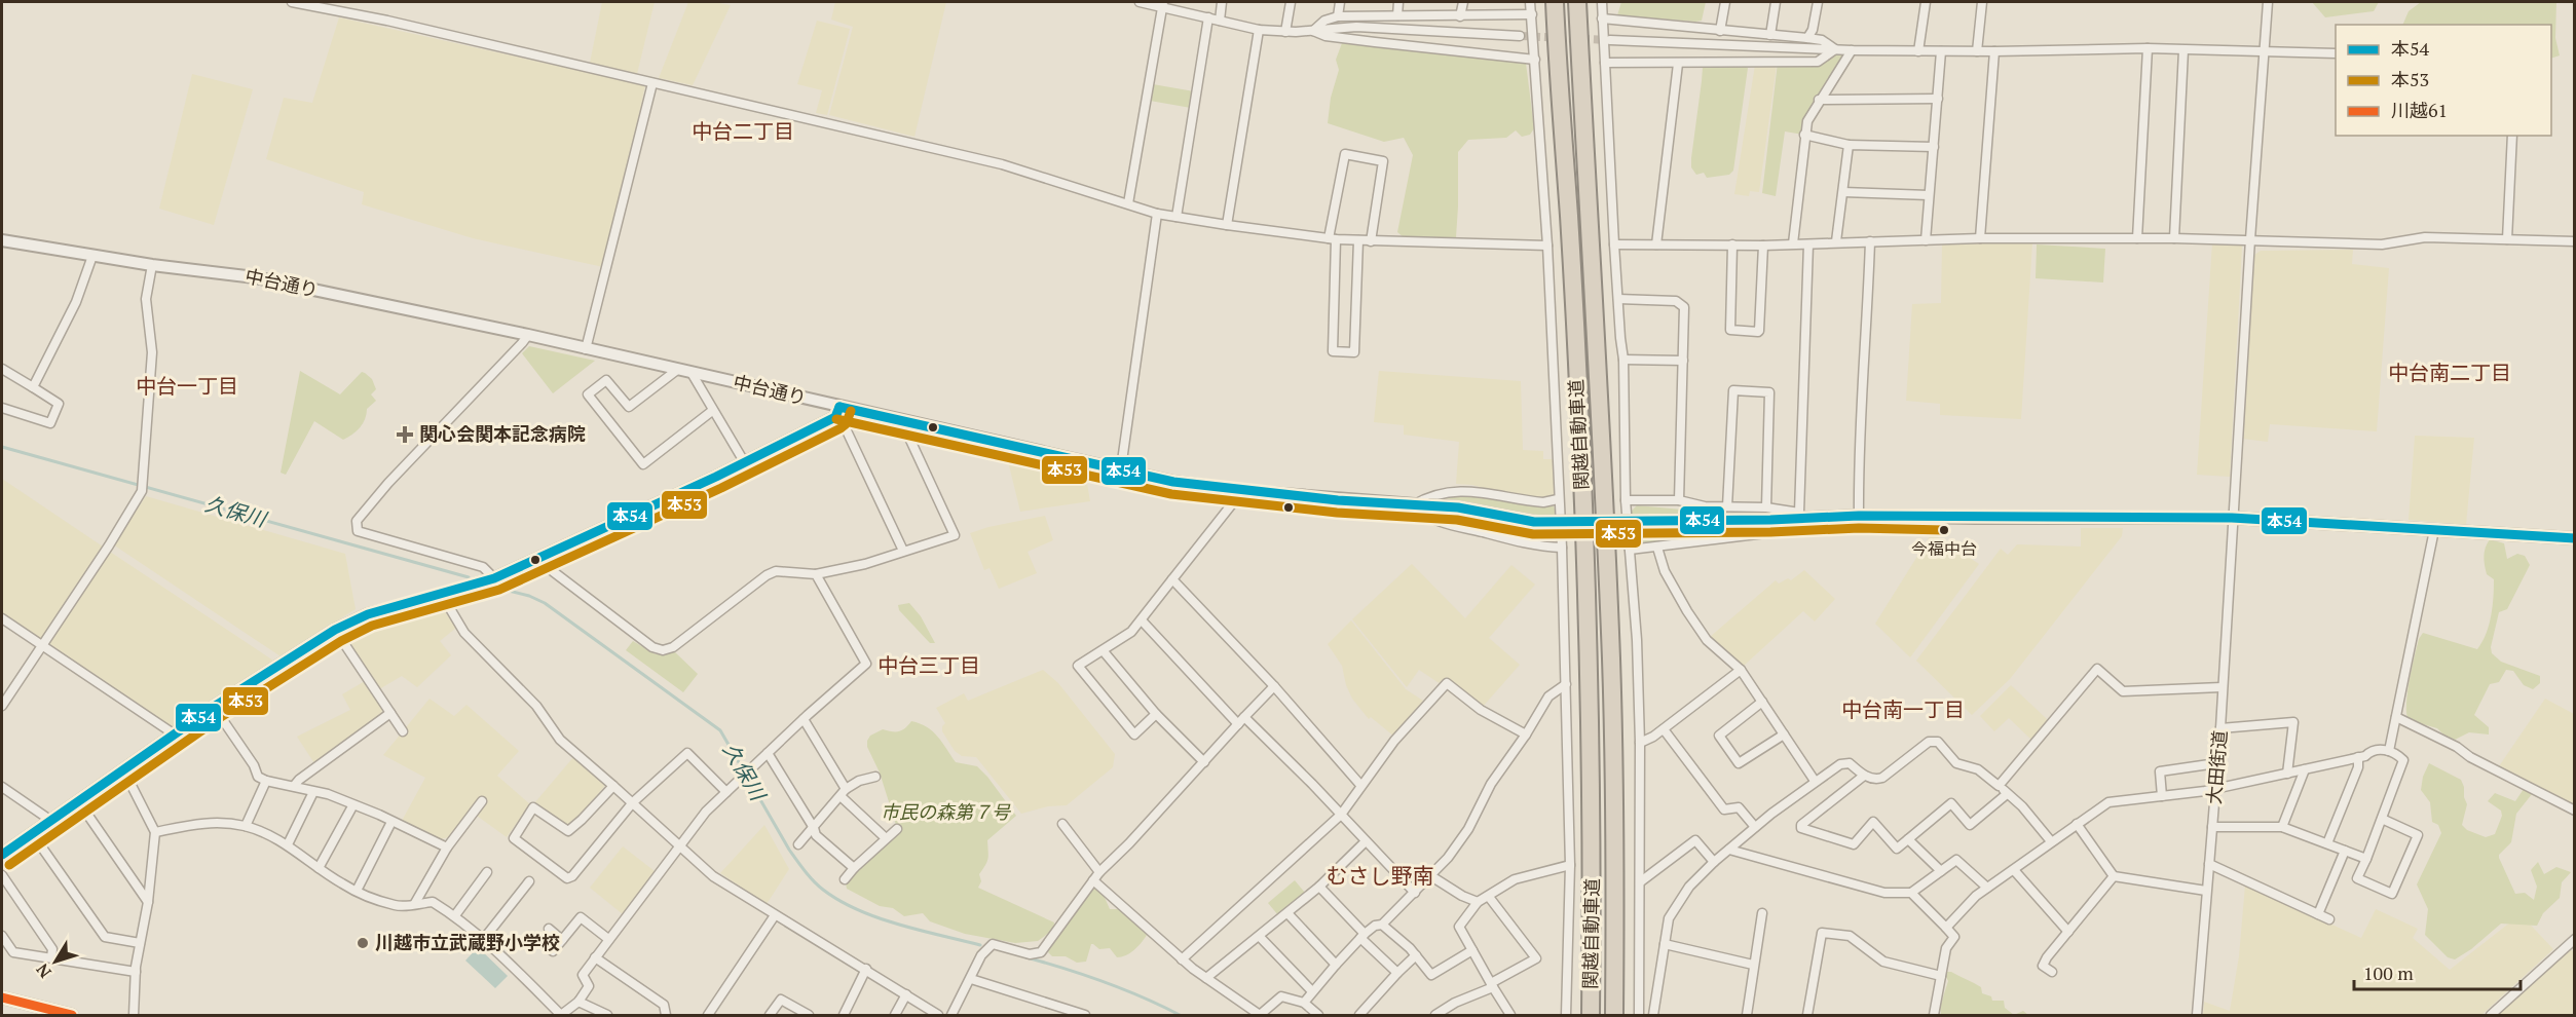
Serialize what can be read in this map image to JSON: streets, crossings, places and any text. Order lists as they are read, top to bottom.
{
  "streets": {
    "highway": ["関越自動車道"],
    "street": ["中台通り", "大田街道"]
  },
  "crossings": [
    ["中台通り", "大田街道"]
  ],
  "districts": [
    "中台二丁目",
    "中台南二丁目",
    "中台一丁目",
    "中台三丁目",
    "中台南一丁目",
    "むさし野南"
  ],
  "water": ["久保川"],
  "parks": ["市民の森第７号"],
  "places": {
    "health": ["関心会関本記念病院"],
    "other": ["今福中台", "川越市立武蔵野小学校"]
  },
  "lines": ["transit line 本54", "transit line 本53", "transit line 川越61"],
  "legend": ["本54", "本53", "川越61"],
  "scale_bar": "100 m",
  "north": "bottom left"
}
